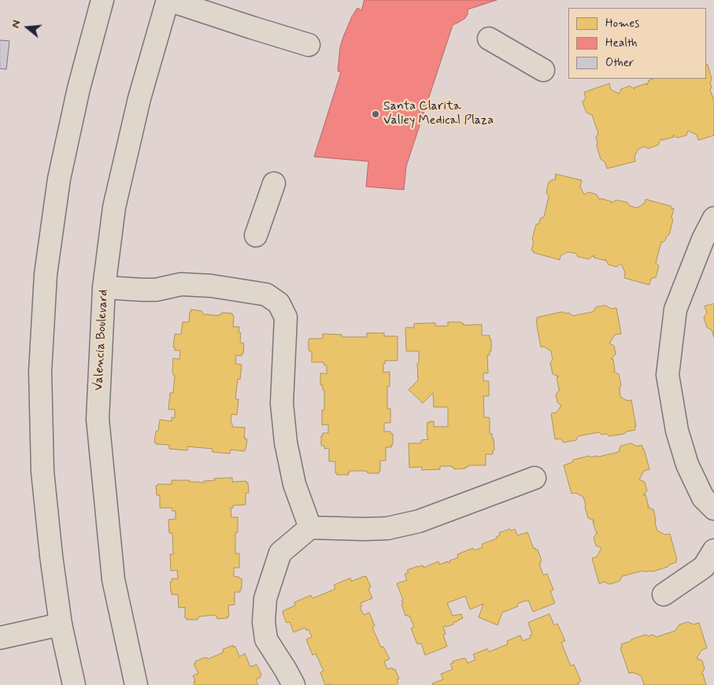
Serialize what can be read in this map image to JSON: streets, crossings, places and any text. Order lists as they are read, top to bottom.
{
  "streets": {
    "main road": ["Valencia Boulevard"]
  },
  "places": ["Santa Clarita Valley Medical Plaza"],
  "legend": ["Homes", "Health", "Other"],
  "north": "left"
}
